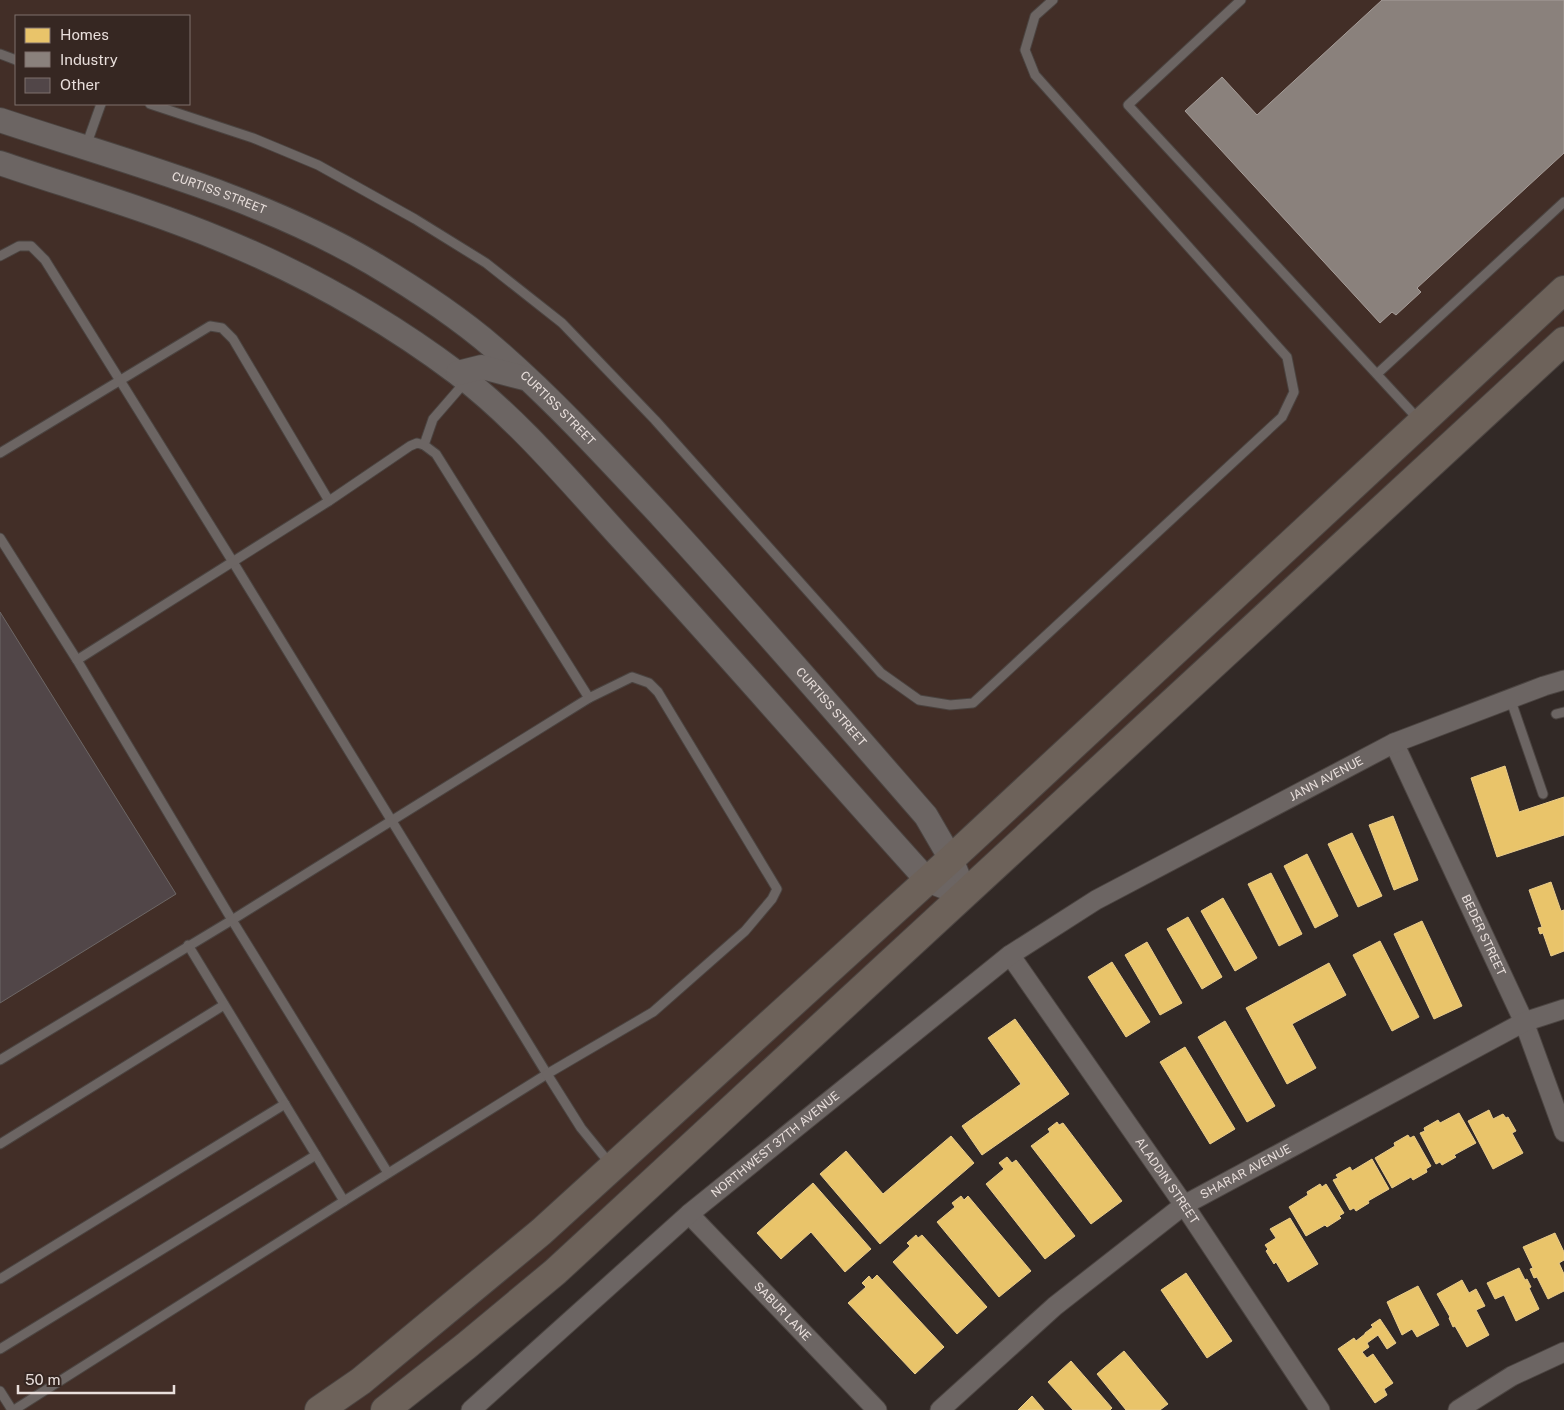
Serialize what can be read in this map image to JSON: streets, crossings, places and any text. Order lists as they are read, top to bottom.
{
  "streets": {
    "street": [
      "CURTISS STREET",
      "JANN AVENUE",
      "BEDER STREET",
      "NORTHWEST 37TH AVENUE",
      "SHARAR AVENUE",
      "ALADDIN STREET",
      "SABUR LANE"
    ]
  },
  "crossings": [
    ["JANN AVENUE", "BEDER STREET"],
    ["JANN AVENUE", "NORTHWEST 37TH AVENUE"],
    ["BEDER STREET", "SHARAR AVENUE"],
    ["NORTHWEST 37TH AVENUE", "ALADDIN STREET"],
    ["NORTHWEST 37TH AVENUE", "SABUR LANE"],
    ["SHARAR AVENUE", "ALADDIN STREET"]
  ],
  "legend": ["Homes", "Industry", "Other"],
  "scale_bar": "50 m"
}
